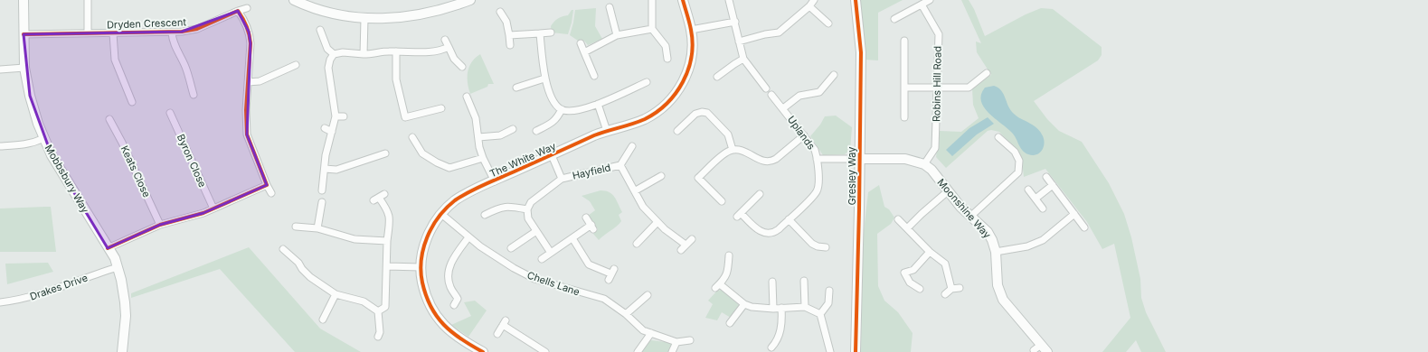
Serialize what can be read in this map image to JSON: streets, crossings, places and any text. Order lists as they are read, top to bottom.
{
  "streets": {
    "street": [
      "Dryden Crescent",
      "Robins Hill Road",
      "Uplands",
      "The White Way",
      "Byron Close",
      "Keats Close",
      "Hayfield",
      "Gresley Way",
      "Mobbsbury Way",
      "Moonshine Way",
      "Chells Lane",
      "Drakes Drive"
    ]
  },
  "crossings": [
    ["Dryden Crescent", "Mobbsbury Way"],
    ["Robins Hill Road", "Moonshine Way"],
    ["Uplands", "Gresley Way"],
    ["Uplands", "Moonshine Way"],
    ["The White Way", "Hayfield"],
    ["The White Way", "Chells Lane"],
    ["Gresley Way", "Moonshine Way"],
    ["Mobbsbury Way", "Drakes Drive"]
  ]
}
